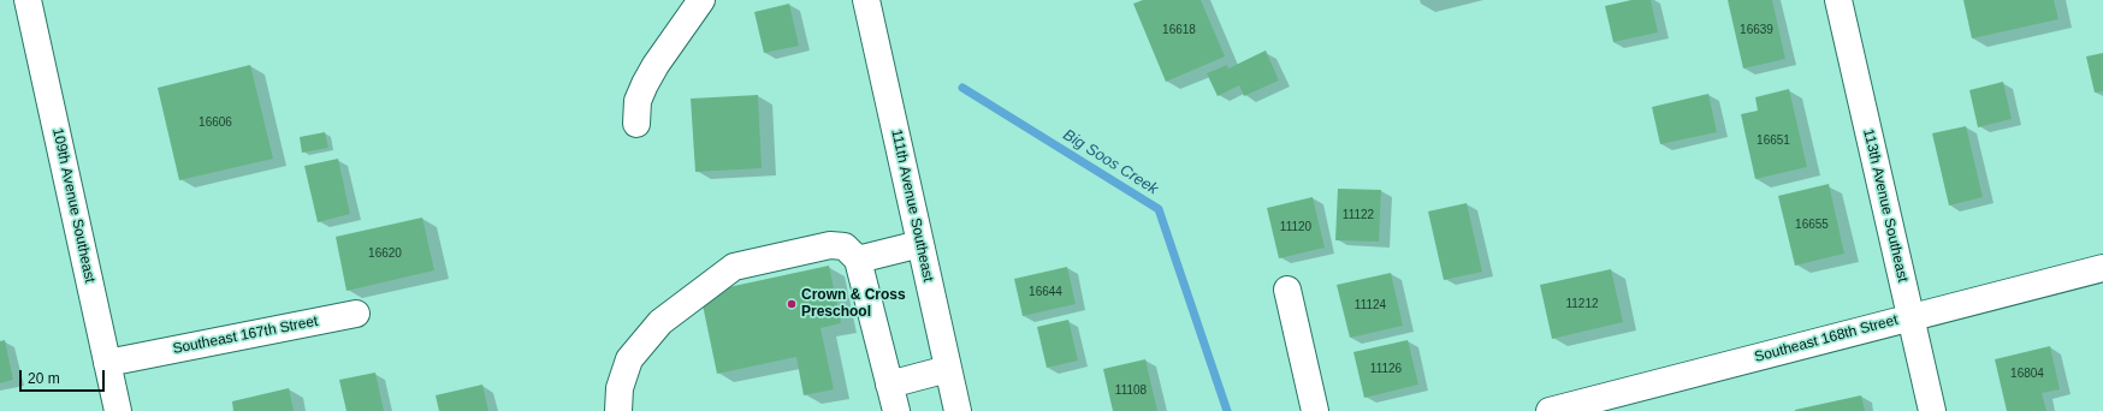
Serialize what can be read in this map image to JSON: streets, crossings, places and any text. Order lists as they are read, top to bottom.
{
  "streets": {
    "street": [
      "109th Avenue Southeast",
      "111th Avenue Southeast",
      "113th Avenue Southeast",
      "Southeast 167th Street",
      "Southeast 168th Street"
    ]
  },
  "crossings": [
    ["109th Avenue Southeast", "Southeast 167th Street"],
    ["113th Avenue Southeast", "Southeast 168th Street"]
  ],
  "water": ["Big Soos Creek"],
  "places": ["Crown & Cross Preschool"],
  "house_numbers": [
    "16618",
    "16639",
    "16606",
    "16651",
    "11122",
    "16655",
    "11120",
    "16620",
    "16644",
    "11212",
    "11124",
    "11126",
    "16804",
    "11108"
  ],
  "scale_bar": "20 m"
}
